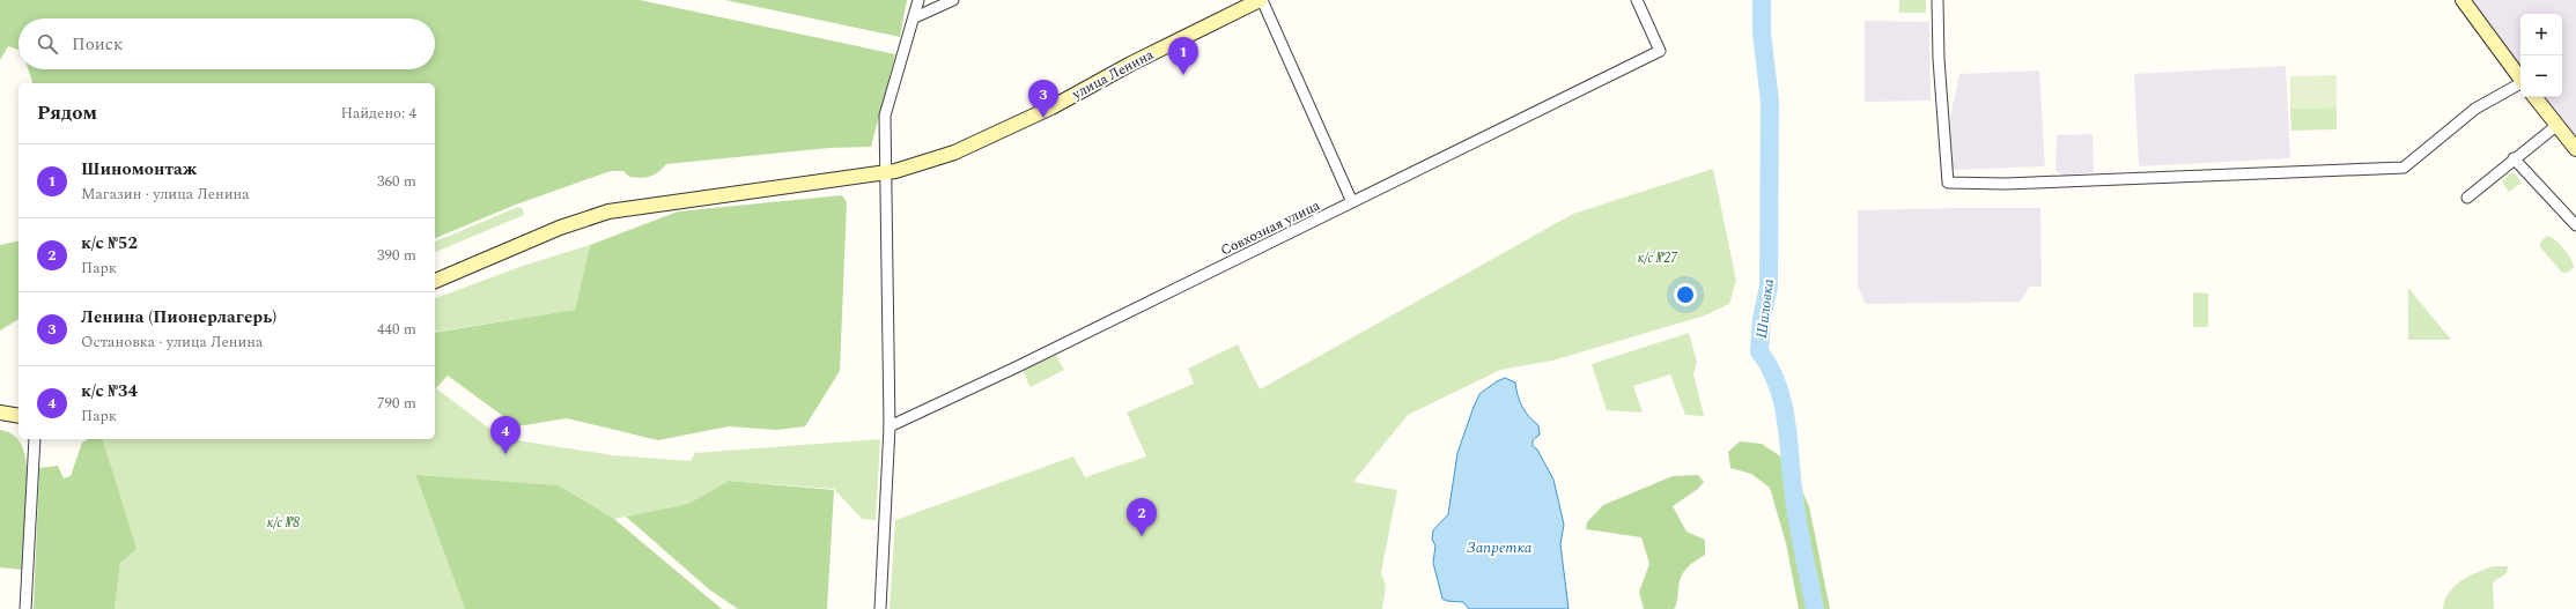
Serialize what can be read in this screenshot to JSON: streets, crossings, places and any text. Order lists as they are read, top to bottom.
{
  "streets": {
    "street": ["улица Ленина", "Совхозная улица"]
  },
  "water": ["Шиловка", "Запретка"],
  "parks": ["к/с №27", "к/с №8"],
  "page": {
    "map_buttons": ["+", "−"],
    "search": "Поиск",
    "pins": [
      "1",
      "3",
      "4",
      "2"
    ],
    "heading": ["Рядом", "Найдено: 4"],
    "list": [
      {
        "mark": "1",
        "name": "Шиномонтаж",
        "note": "Магазин · улица Ленина",
        "value": "360 m"
      },
      {
        "mark": "2",
        "name": "к/с №52",
        "note": "Парк",
        "value": "390 m"
      },
      {
        "mark": "3",
        "name": "Ленина (Пионерлагерь)",
        "note": "Остановка · улица Ленина",
        "value": "440 m"
      },
      {
        "mark": "4",
        "name": "к/с №34",
        "note": "Парк",
        "value": "790 m"
      }
    ]
  }
}
